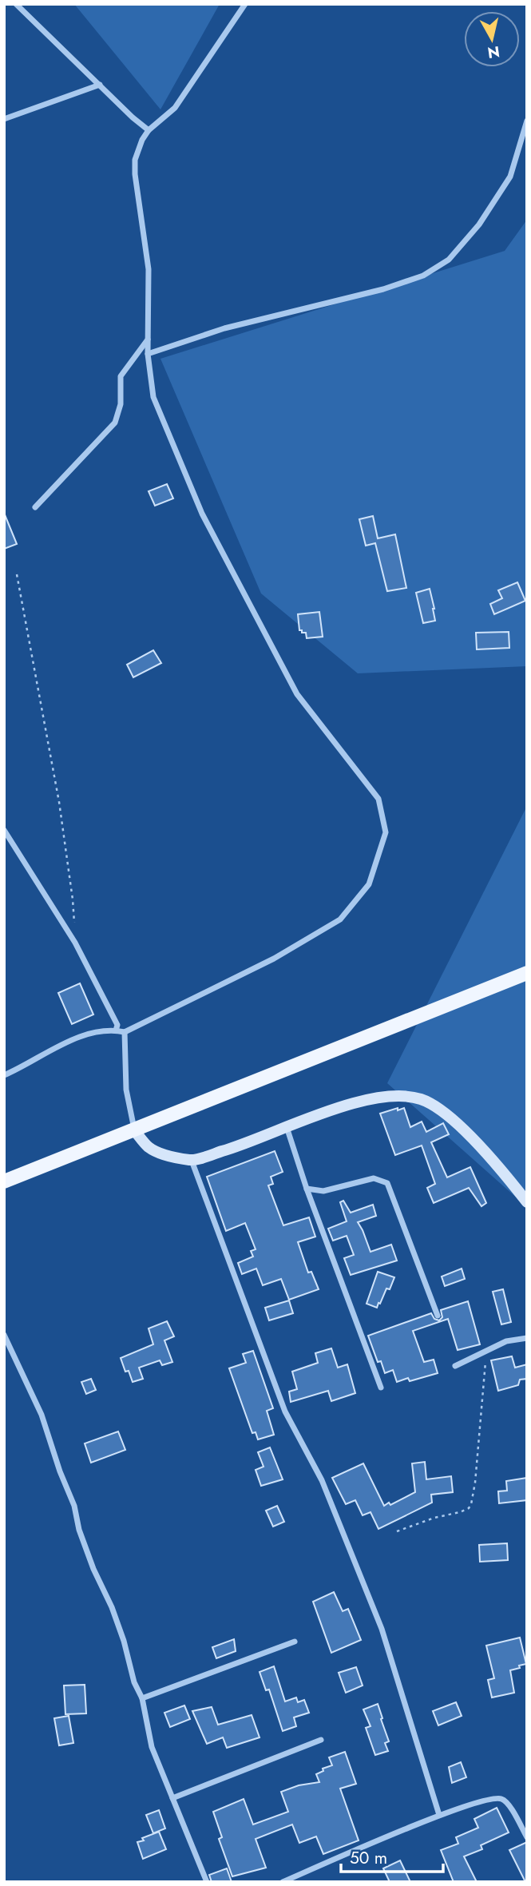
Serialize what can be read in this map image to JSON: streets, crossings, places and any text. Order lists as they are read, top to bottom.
{
  "scale_bar": "50 m",
  "north": "bottom"
}
